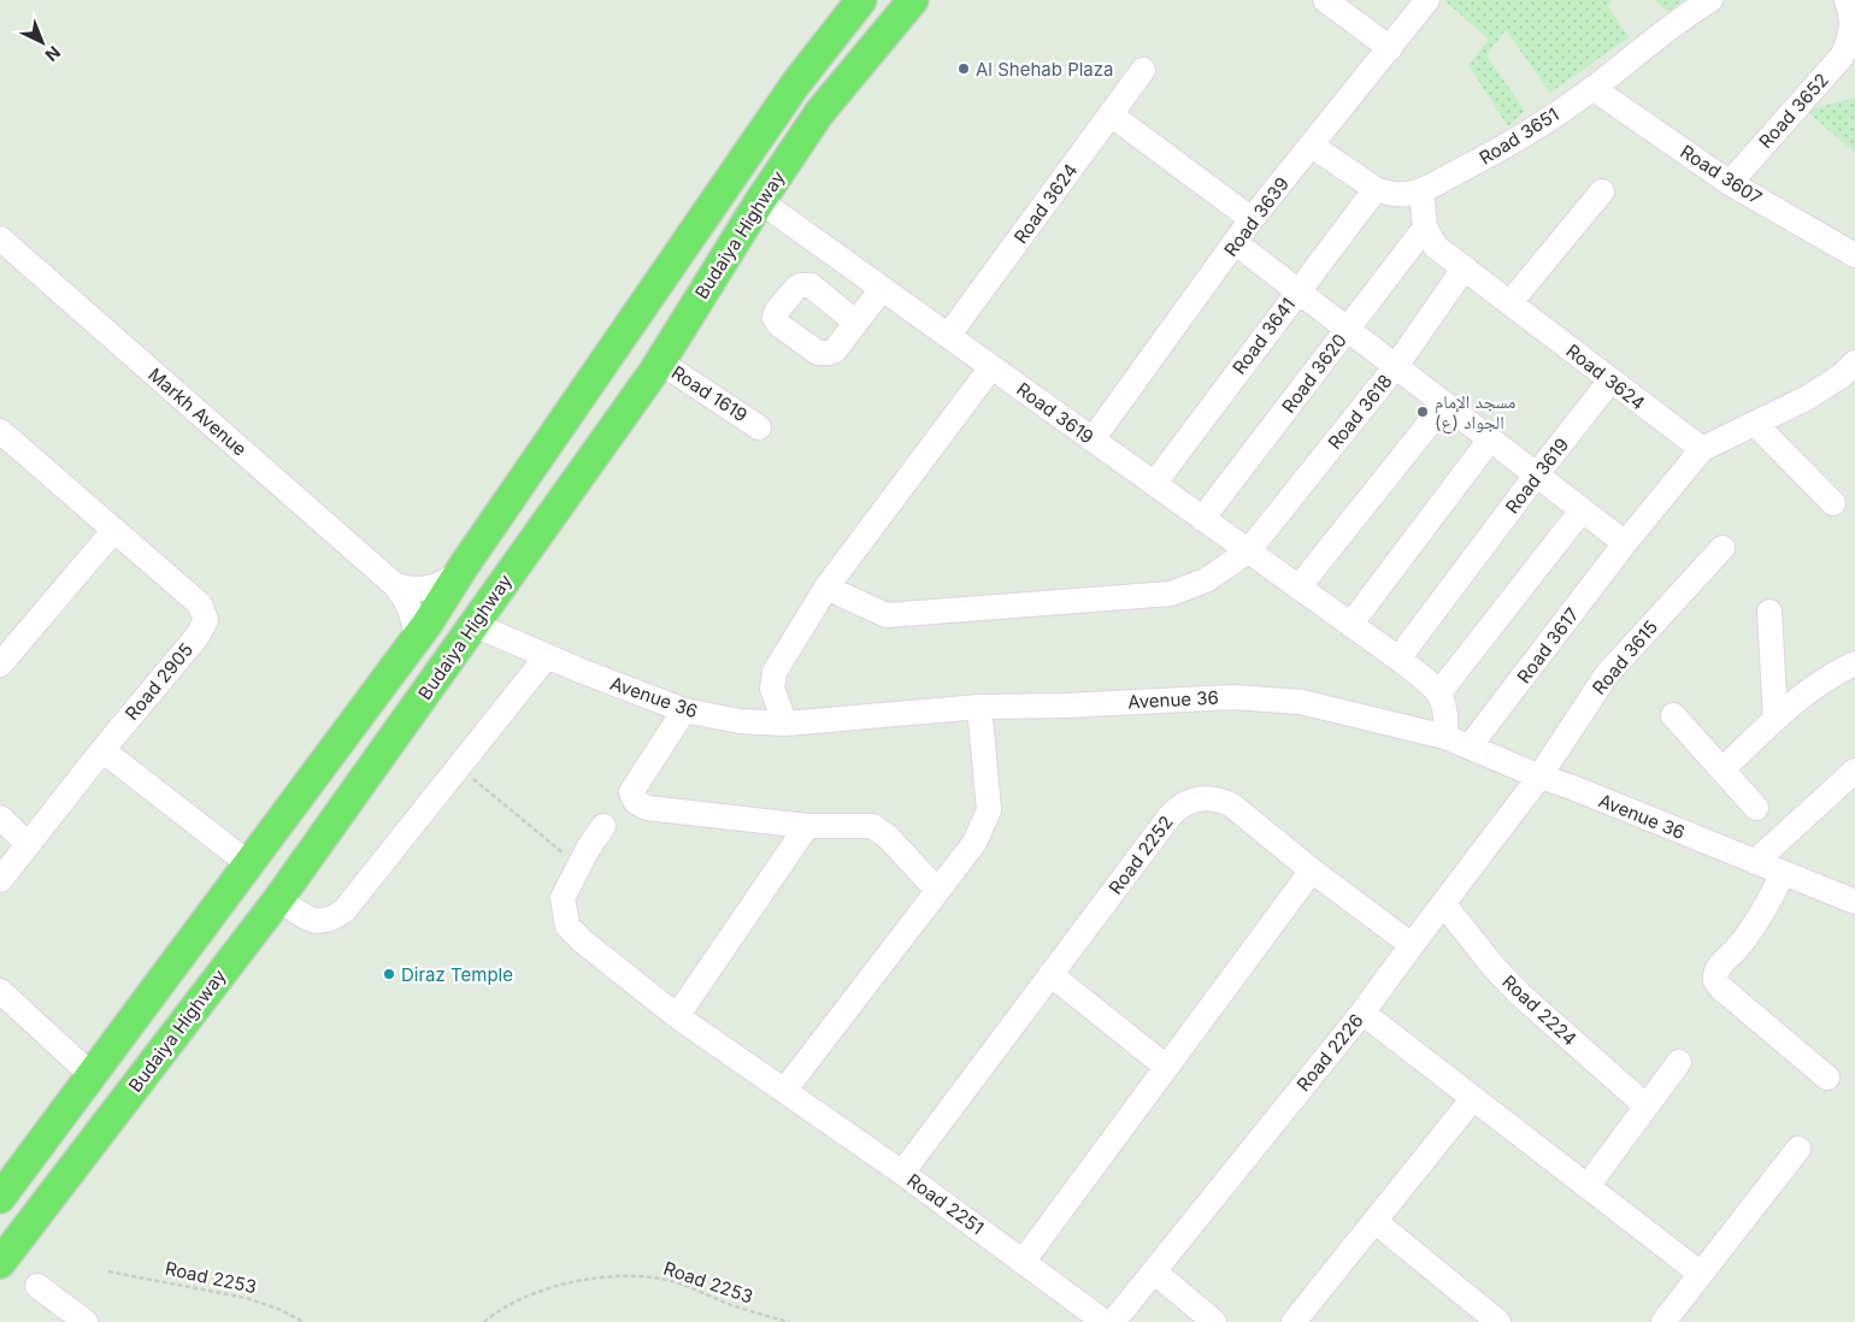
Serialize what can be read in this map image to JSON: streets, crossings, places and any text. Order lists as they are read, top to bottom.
{
  "streets": {
    "main road": ["Budaiya Highway"],
    "street": [
      "Road 3652",
      "Road 3651",
      "Road 3607",
      "Road 3624",
      "Road 3639",
      "Road 3641",
      "Road 3620",
      "Road 1619",
      "Markh Avenue",
      "Road 3618",
      "Road 3619",
      "Road 3617",
      "Road 3615",
      "Road 2905",
      "Avenue 36",
      "Road 2252",
      "Road 2224",
      "Road 2226",
      "Road 2251"
    ],
    "path": ["Road 2253"]
  },
  "crossings": [
    ["Road 3652", "Road 3607"],
    ["Road 3651", "Road 3607"],
    ["Road 3651", "Road 3639"],
    ["Road 3651", "Road 3641"],
    ["Road 3624", "Road 3620"],
    ["Road 3624", "Road 3618"],
    ["Road 3624", "Road 3619"],
    ["Road 3624", "Road 3617"],
    ["Road 3639", "Road 3619"],
    ["Budaiya Highway", "Road 1619"],
    ["Budaiya Highway", "Markh Avenue"],
    ["Budaiya Highway", "Road 3619"],
    ["Budaiya Highway", "Avenue 36"],
    ["Road 3641", "Road 3619"],
    ["Road 3620", "Road 3619"],
    ["Road 3618", "Road 3619"],
    ["Road 3617", "Avenue 36"],
    ["Road 3615", "Avenue 36"],
    ["Road 3615", "Road 2226"],
    ["Avenue 36", "Road 2226"],
    ["Road 2252", "Road 2226"],
    ["Road 2252", "Road 2251"],
    ["Road 2224", "Road 2226"]
  ],
  "places": ["Al Shehab Plaza", "مسجد الإمام الجواد (ع)", "Diraz Temple"],
  "north": "bottom right"
}
